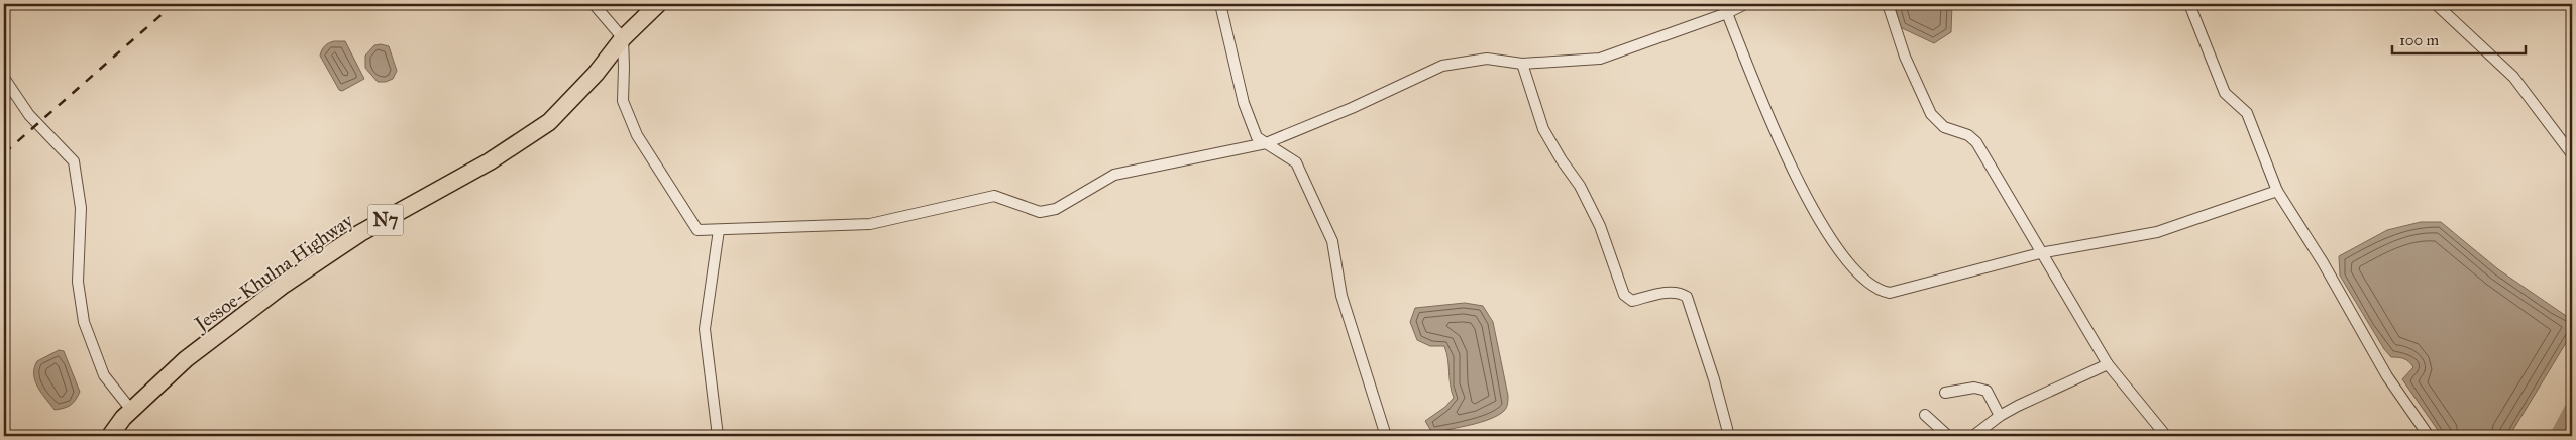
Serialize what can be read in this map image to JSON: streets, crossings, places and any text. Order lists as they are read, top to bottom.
{
  "streets": {
    "highway": ["N7", "Jessoe-Khulna Highway"]
  },
  "scale_bar": "100 m"
}
